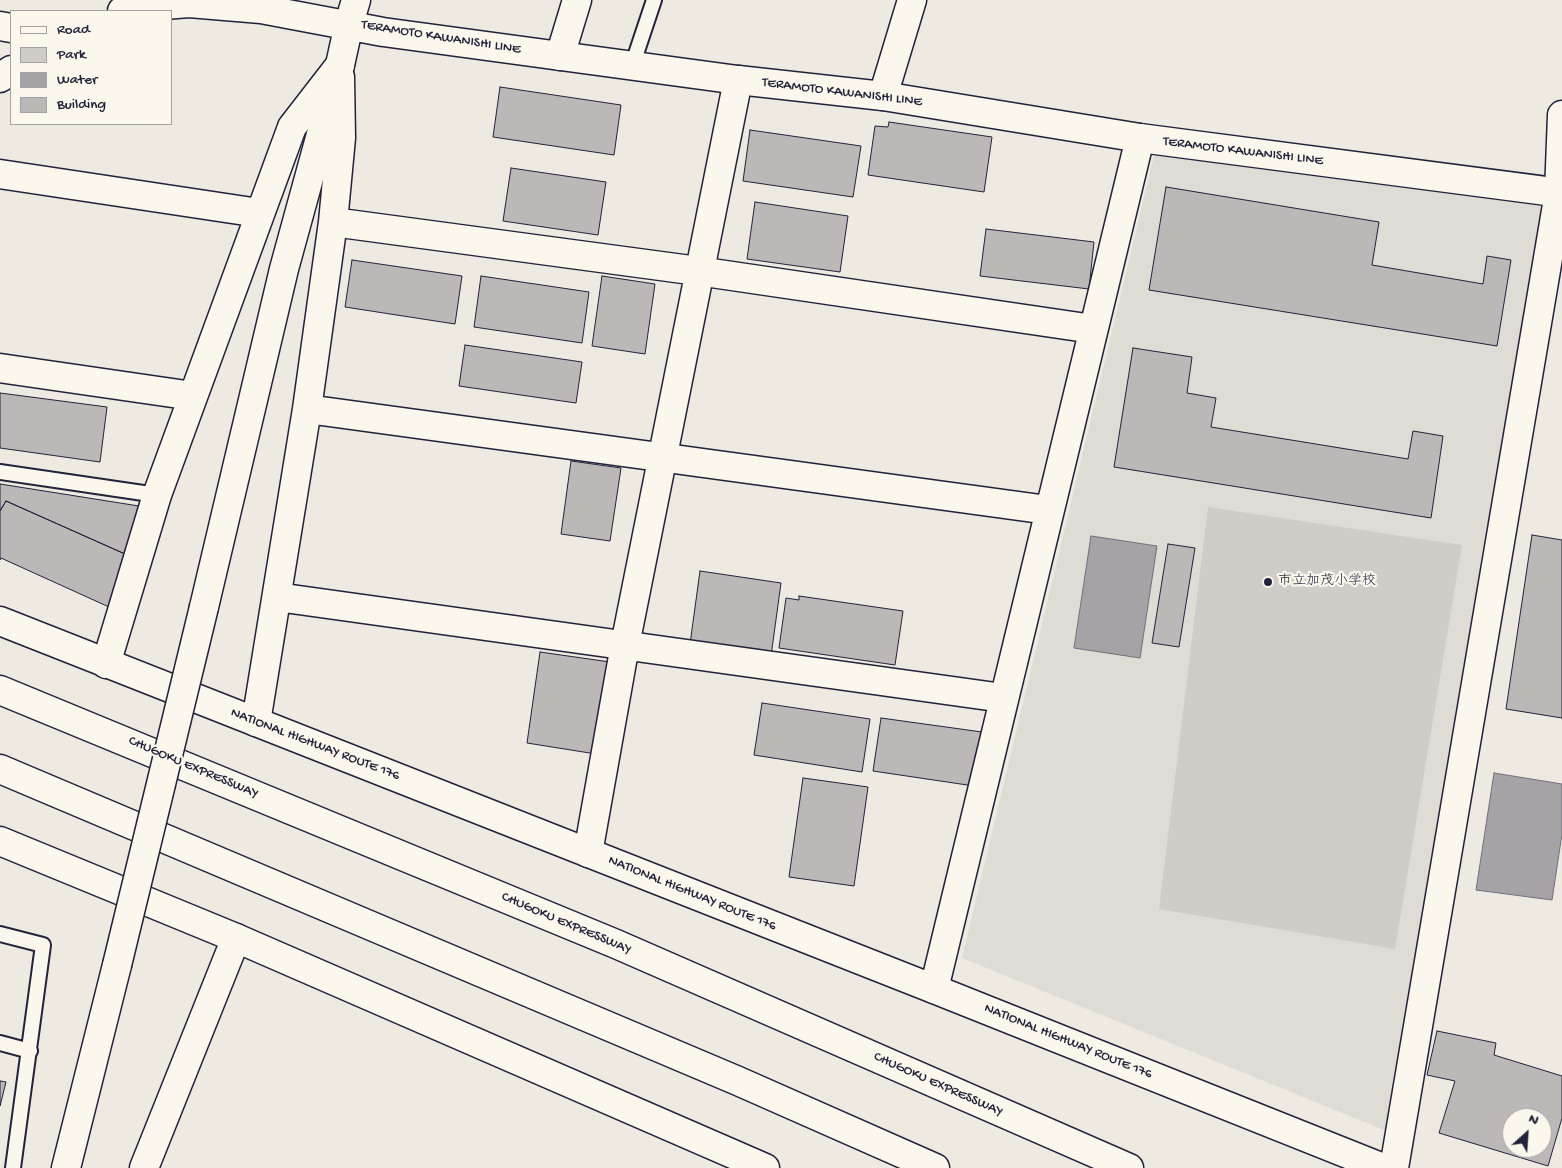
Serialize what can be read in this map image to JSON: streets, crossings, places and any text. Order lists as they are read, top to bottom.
{
  "streets": {
    "main road": ["TERAMOTO KAWANISHI LINE", "NATIONAL HIGHWAY ROUTE 176", "CHUGOKU EXPRESSWAY"]
  },
  "places": ["市立加茂小学校"],
  "legend": [
    "Road",
    "Park",
    "Water",
    "Building"
  ],
  "north": "top right"
}
